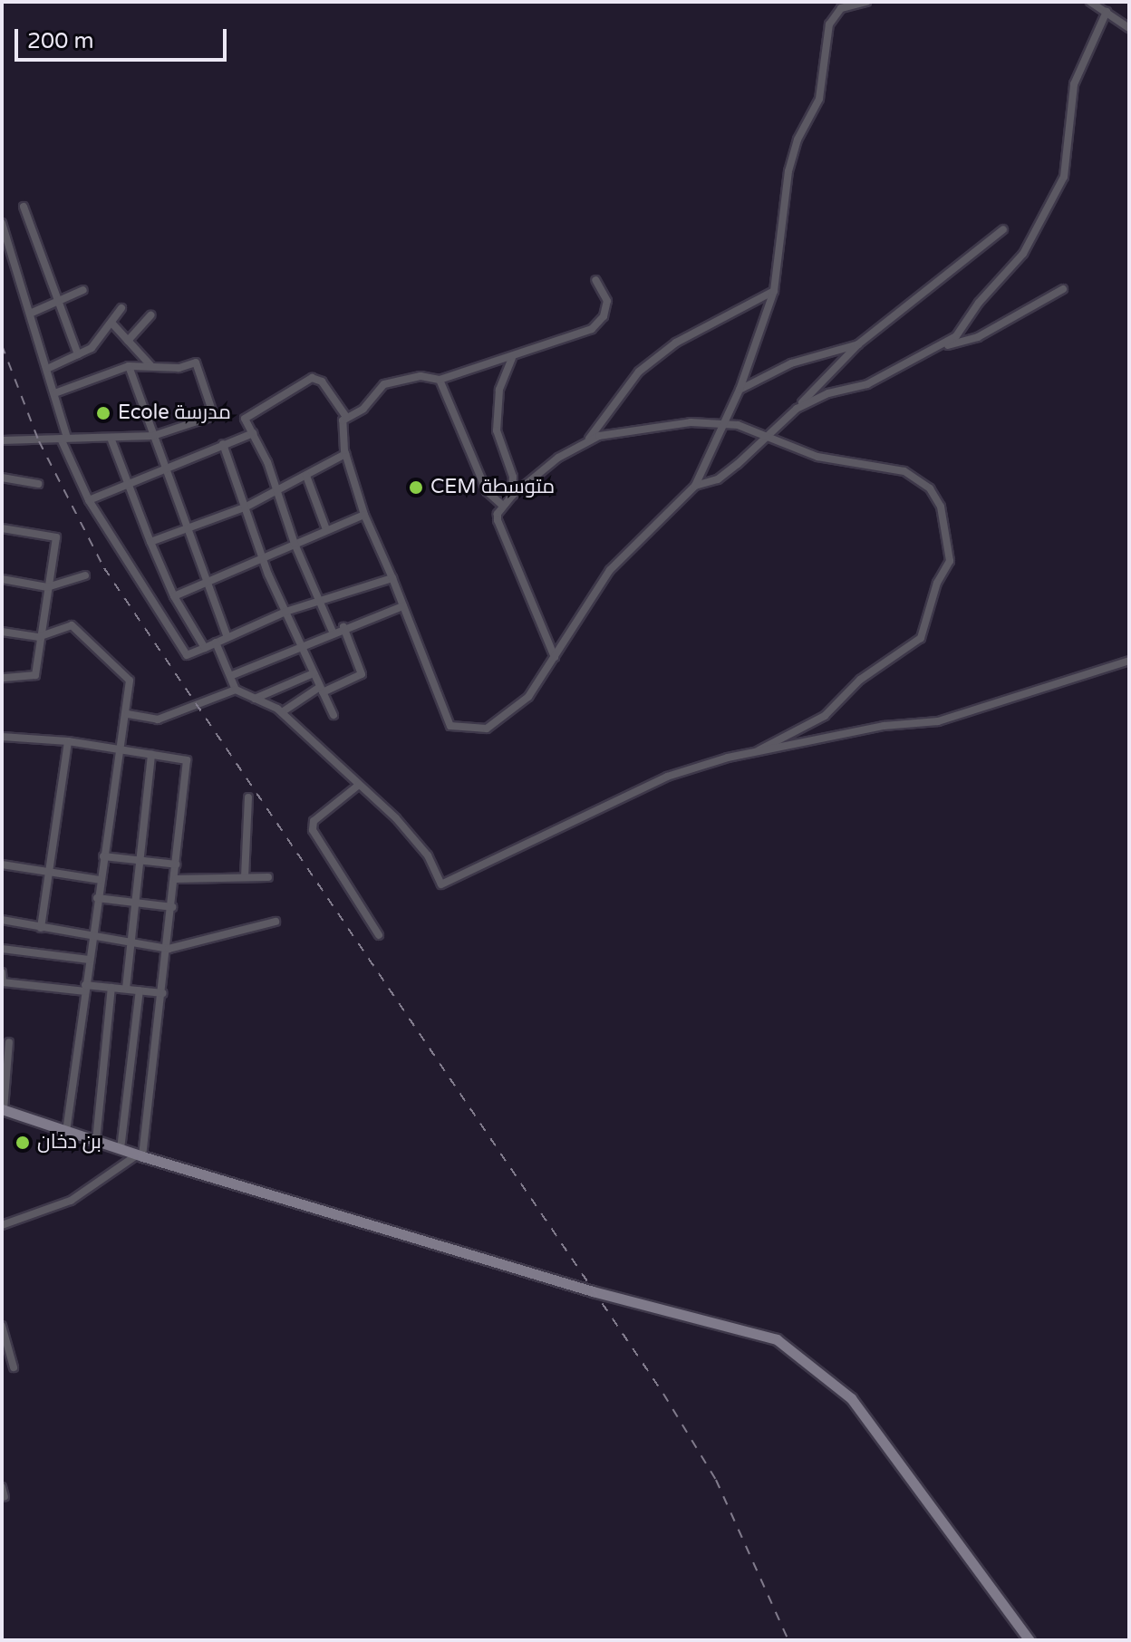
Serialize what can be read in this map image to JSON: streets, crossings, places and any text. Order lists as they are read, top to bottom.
{
  "places": ["Ecole مدرسة", "CEM متوسطة", "بن دخان"],
  "scale_bar": "200 m"
}
